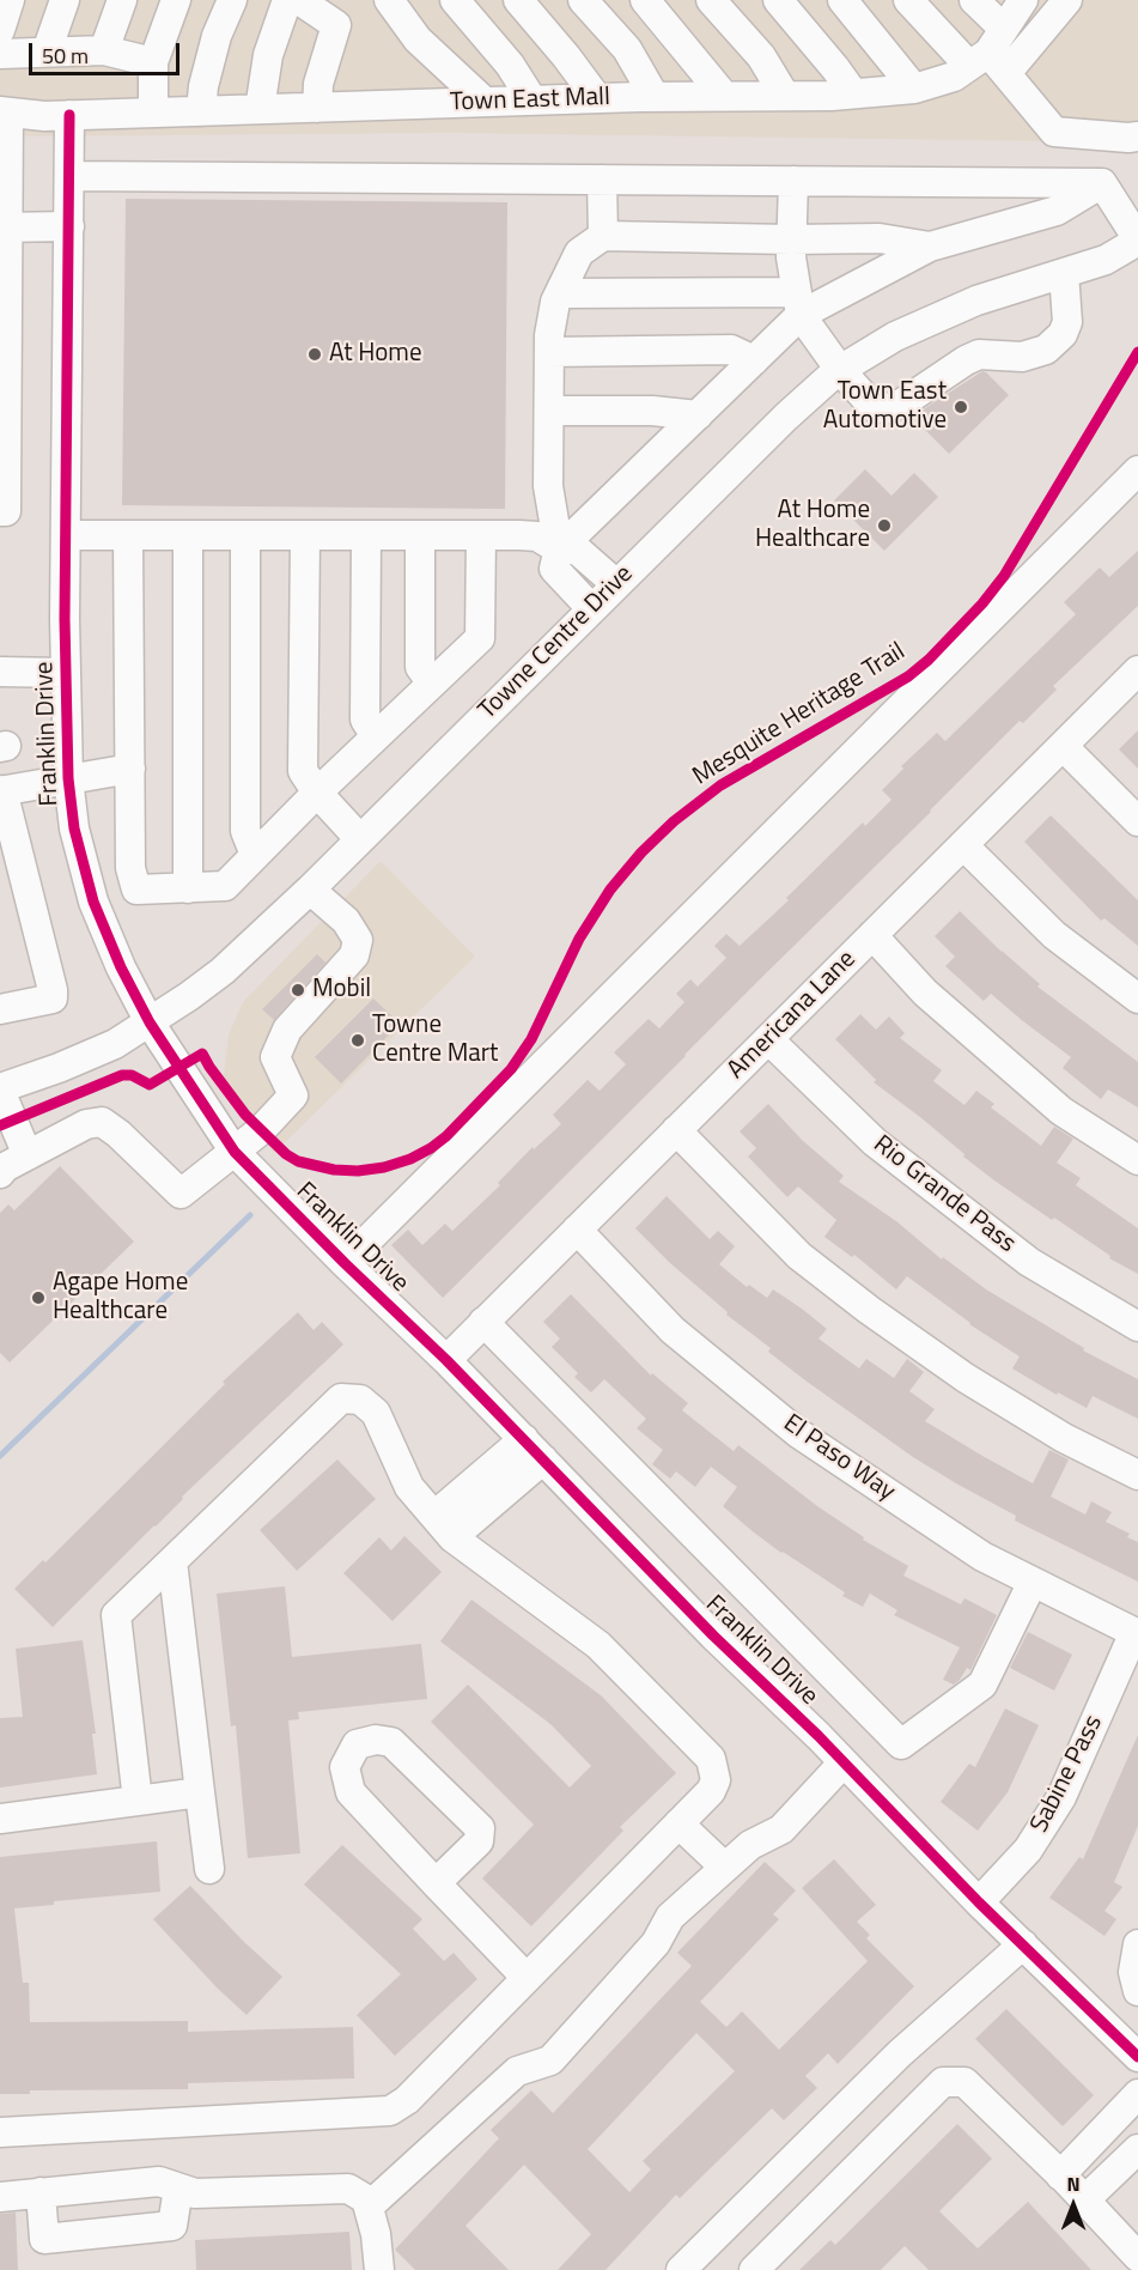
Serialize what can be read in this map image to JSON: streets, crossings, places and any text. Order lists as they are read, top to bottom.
{
  "streets": {
    "street": [
      "Town East Mall",
      "Towne Centre Drive",
      "Franklin Drive",
      "Americana Lane",
      "Rio Grande Pass",
      "El Paso Way",
      "Sabine Pass"
    ],
    "cycle path": ["Mesquite Heritage Trail"]
  },
  "crossings": [
    ["Town East Mall", "Franklin Drive"],
    ["Towne Centre Drive", "Franklin Drive"],
    ["Franklin Drive", "Americana Lane"],
    ["Franklin Drive", "Sabine Pass"],
    ["Americana Lane", "Rio Grande Pass"],
    ["Americana Lane", "El Paso Way"],
    ["El Paso Way", "Sabine Pass"]
  ],
  "places": [
    "At Home",
    "Town East Automotive",
    "At Home Healthcare",
    "Mobil",
    "Towne Centre Mart",
    "Agape Home Healthcare"
  ],
  "scale_bar": "50 m",
  "north": "top"
}
